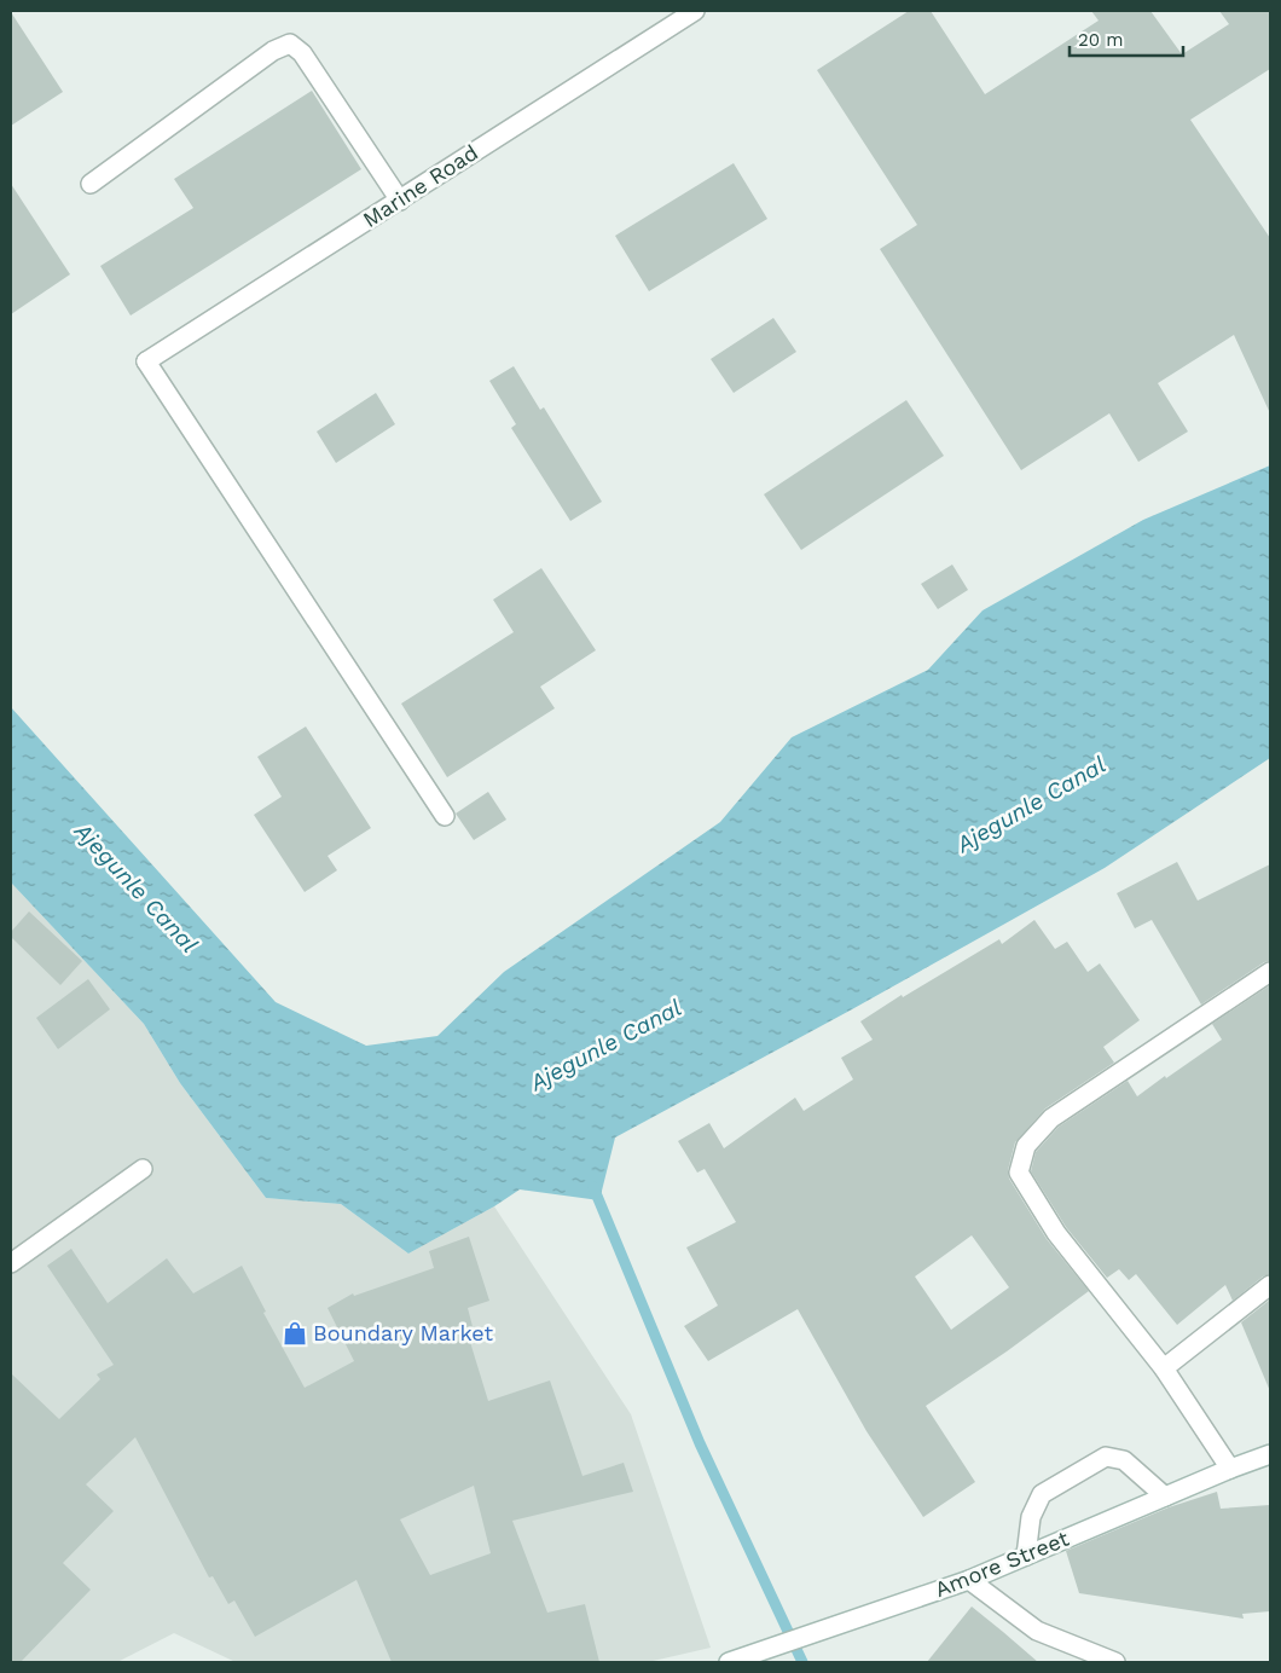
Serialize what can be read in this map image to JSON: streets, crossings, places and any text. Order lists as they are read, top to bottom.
{
  "streets": {
    "street": ["Marine Road", "Amore Street"]
  },
  "water": ["Ajegunle Canal"],
  "places": {
    "shop": ["Boundary Market"]
  },
  "scale_bar": "20 m"
}
